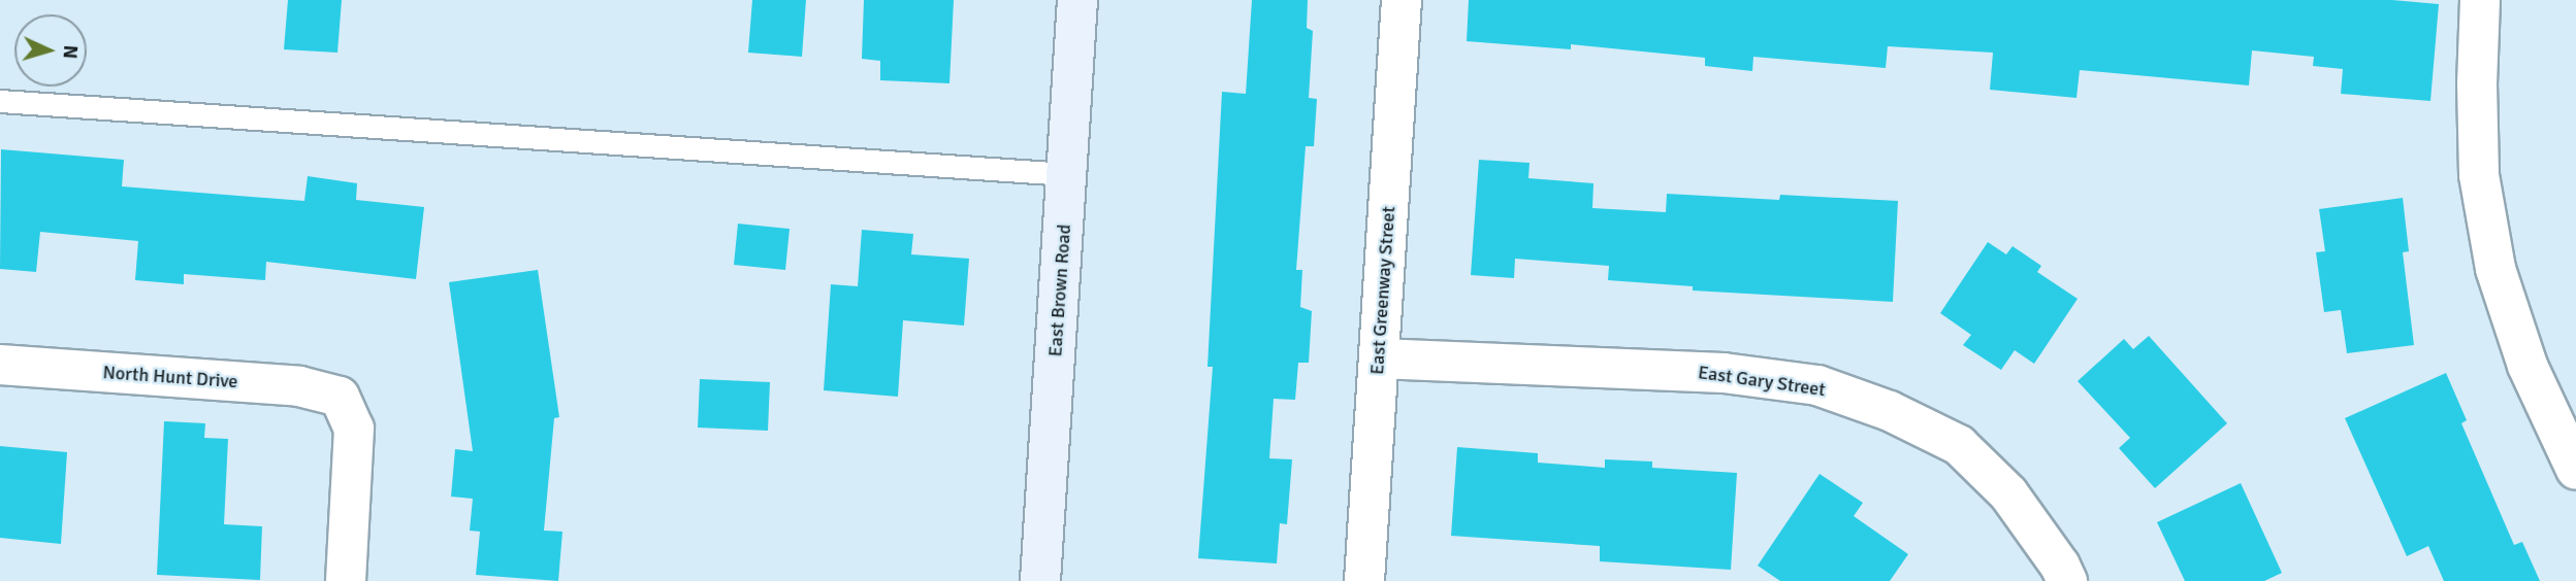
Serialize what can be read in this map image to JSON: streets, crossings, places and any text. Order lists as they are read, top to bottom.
{
  "streets": {
    "main road": ["East Brown Road"],
    "street": ["East Greenway Street", "North Hunt Drive", "East Gary Street"]
  },
  "crossings": [
    ["East Greenway Street", "East Gary Street"]
  ],
  "north": "right"
}
